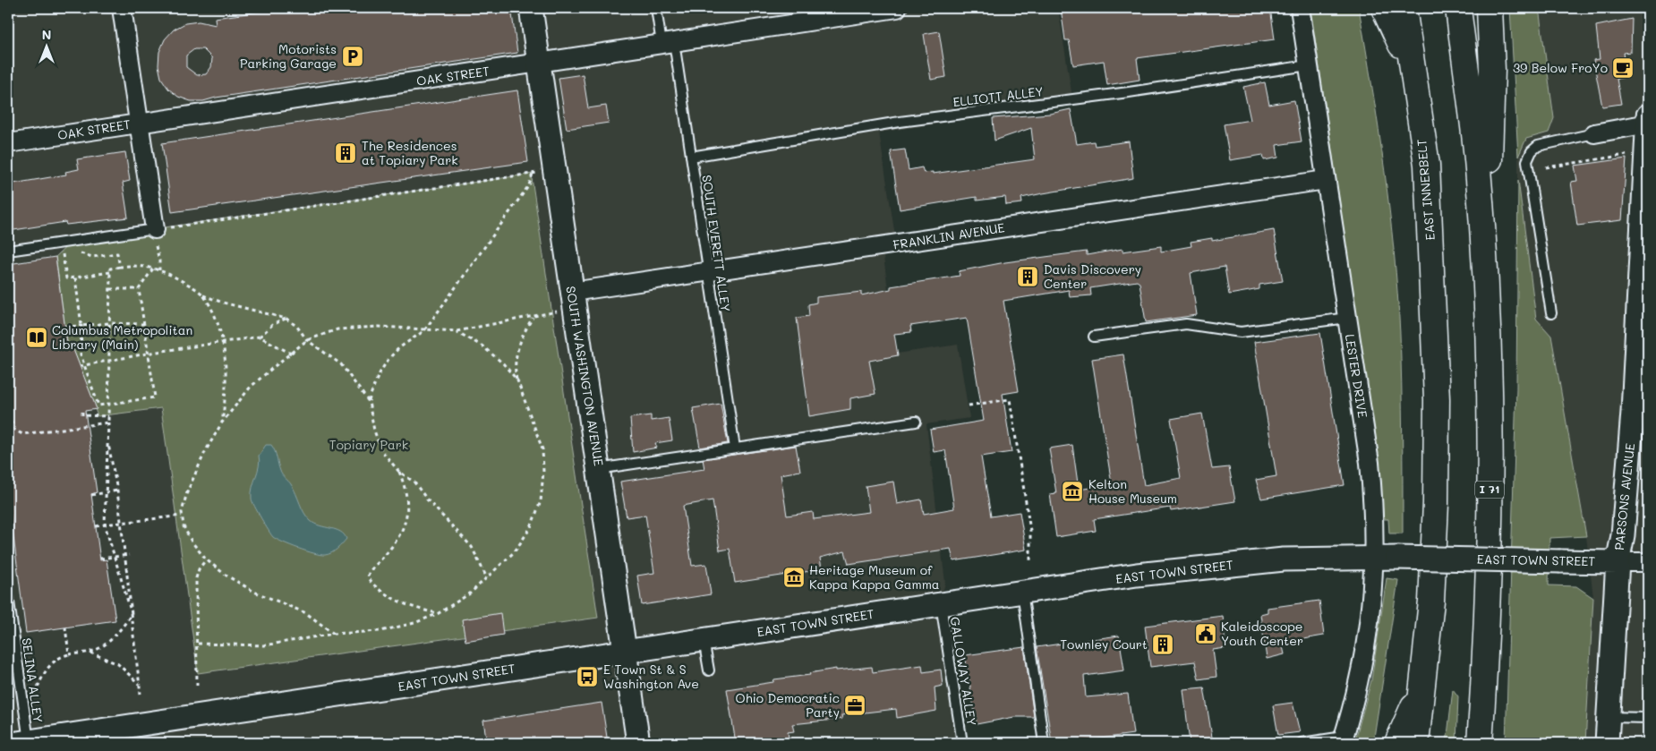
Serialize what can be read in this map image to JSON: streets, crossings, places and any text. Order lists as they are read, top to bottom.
{
  "streets": {
    "highway": ["EAST INNERBELT", "I 71"],
    "street": [
      "OAK STREET",
      "FRANKLIN AVENUE",
      "SOUTH WASHINGTON AVENUE",
      "LESTER DRIVE",
      "PARSONS AVENUE",
      "EAST TOWN STREET"
    ],
    "lane": [
      "ELLIOTT ALLEY",
      "SOUTH EVERETT ALLEY",
      "GALLOWAY ALLEY",
      "SELINA ALLEY"
    ]
  },
  "crossings": [
    ["OAK STREET", "SOUTH EVERETT ALLEY"],
    ["OAK STREET", "SOUTH WASHINGTON AVENUE"],
    ["ELLIOTT ALLEY", "SOUTH EVERETT ALLEY"],
    ["ELLIOTT ALLEY", "LESTER DRIVE"],
    ["FRANKLIN AVENUE", "SOUTH EVERETT ALLEY"],
    ["FRANKLIN AVENUE", "SOUTH WASHINGTON AVENUE"],
    ["FRANKLIN AVENUE", "LESTER DRIVE"],
    ["SOUTH WASHINGTON AVENUE", "EAST TOWN STREET"],
    ["LESTER DRIVE", "EAST TOWN STREET"],
    ["PARSONS AVENUE", "EAST TOWN STREET"],
    ["EAST TOWN STREET", "GALLOWAY ALLEY"],
    ["EAST TOWN STREET", "SELINA ALLEY"]
  ],
  "parks": ["Topiary Park"],
  "places": {
    "parking": ["Motorists Parking Garage"],
    "cafe": ["39 Below FroYo"],
    "building": ["The Residences at Topiary Park", "Davis Discovery Center", "Townley Court"],
    "library": ["Columbus Metropolitan Library (Main)"],
    "museum": ["Kelton House Museum", "Heritage Museum of Kappa Kappa Gamma"],
    "public building": ["Kaleidoscope Youth Center"],
    "bus stop": ["E Town St & S Washington Ave"],
    "office": ["Ohio Democratic Party"]
  },
  "north": "top"
}
